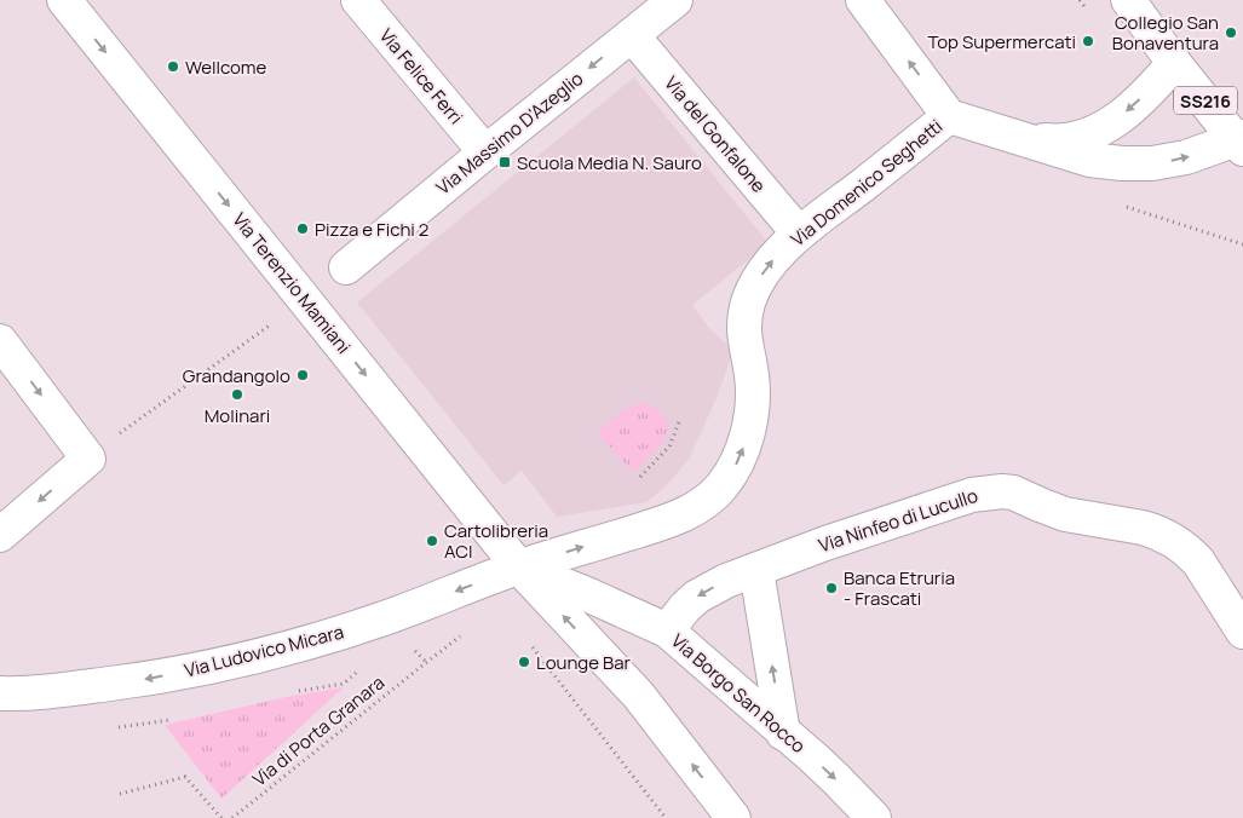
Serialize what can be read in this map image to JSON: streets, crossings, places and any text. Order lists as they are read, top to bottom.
{
  "streets": {
    "street": [
      "Via Felice Ferri",
      "SS216",
      "Via Massimo D'Azeglio",
      "Via del Gonfalone",
      "Via Domenico Seghetti",
      "Via Terenzio Mamiani",
      "Via Ninfeo di Lucullo",
      "Via Ludovico Micara",
      "Via Borgo San Rocco"
    ],
    "path": ["Via di Porta Granara"]
  },
  "crossings": [
    ["Via Felice Ferri", "Via Massimo D'Azeglio"],
    ["SS216", "Via Domenico Seghetti"],
    ["Via Massimo D'Azeglio", "Via del Gonfalone"],
    ["Via del Gonfalone", "Via Domenico Seghetti"],
    ["Via Domenico Seghetti", "Via Terenzio Mamiani"],
    ["Via Domenico Seghetti", "Via Ludovico Micara"],
    ["Via Domenico Seghetti", "Via Borgo San Rocco"],
    ["Via Terenzio Mamiani", "Via Ludovico Micara"],
    ["Via Terenzio Mamiani", "Via Borgo San Rocco"],
    ["Via Ninfeo di Lucullo", "Via Borgo San Rocco"],
    ["Via Ludovico Micara", "Via Borgo San Rocco"]
  ],
  "one_way": ["Via Massimo D'Azeglio", "Via Ludovico Micara"],
  "places": {
    "other": [
      "Collegio San Bonaventura",
      "Top Supermercati",
      "Wellcome",
      "Pizza e Fichi 2",
      "Grandangolo",
      "Molinari",
      "Cartolibreria ACI",
      "Banca Etruria - Frascati",
      "Lounge Bar"
    ],
    "transit": ["Scuola Media N. Sauro"]
  }
}
